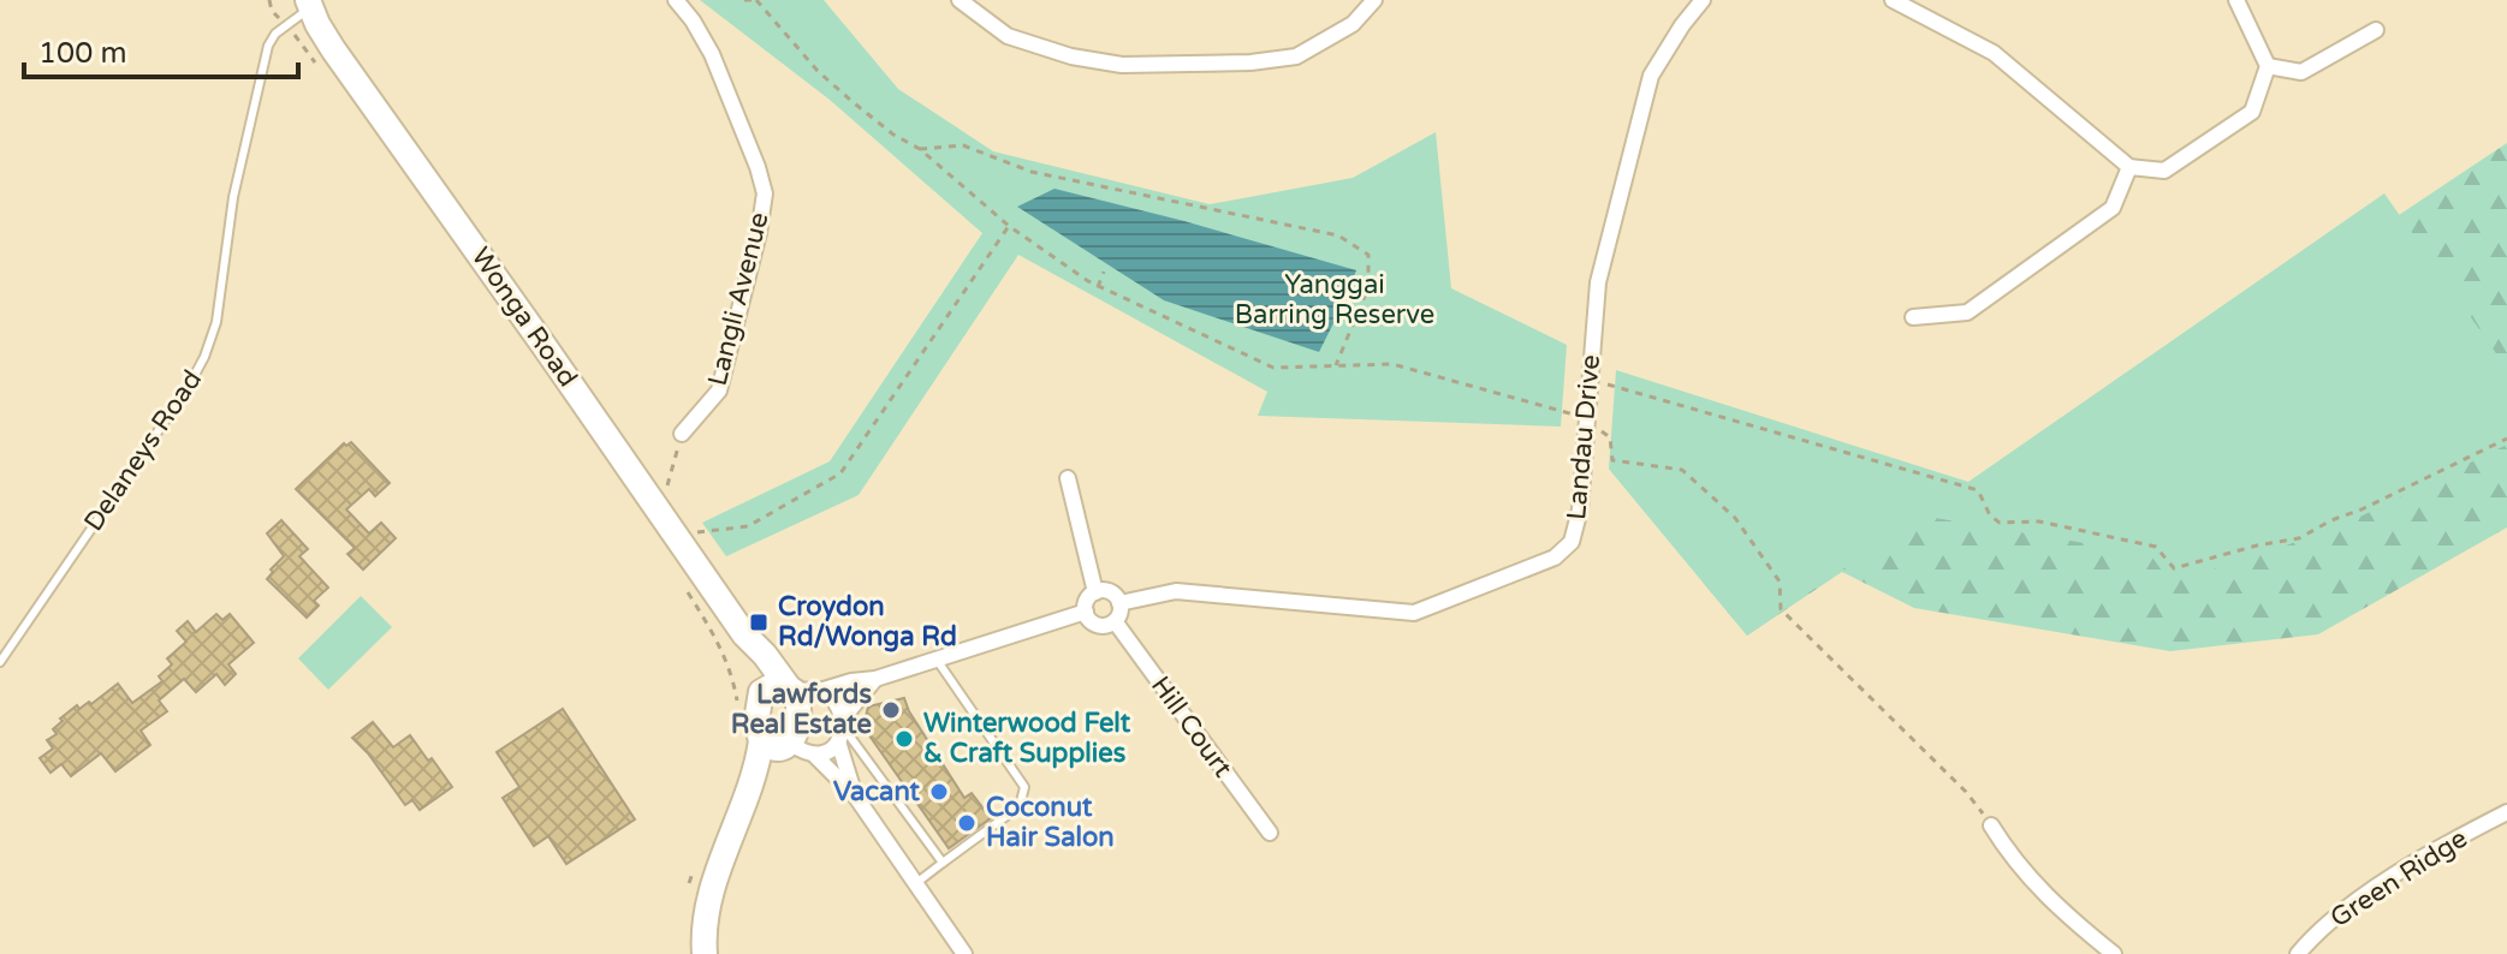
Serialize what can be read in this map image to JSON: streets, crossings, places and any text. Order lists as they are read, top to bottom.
{
  "streets": {
    "main road": ["Wonga Road"],
    "street": [
      "Langli Avenue",
      "Landau Drive",
      "Hill Court",
      "Green Ridge"
    ],
    "lane": ["Delaneys Road"]
  },
  "crossings": [
    ["Wonga Road", "Delaneys Road"],
    ["Landau Drive", "Hill Court"]
  ],
  "parks": ["Yanggai Barring Reserve"],
  "places": {
    "transit": ["Croydon Rd/Wonga Rd"],
    "other": [
      "Lawfords Real Estate",
      "Winterwood Felt & Craft Supplies",
      "Vacant",
      "Coconut Hair Salon"
    ]
  },
  "scale_bar": "100 m"
}
